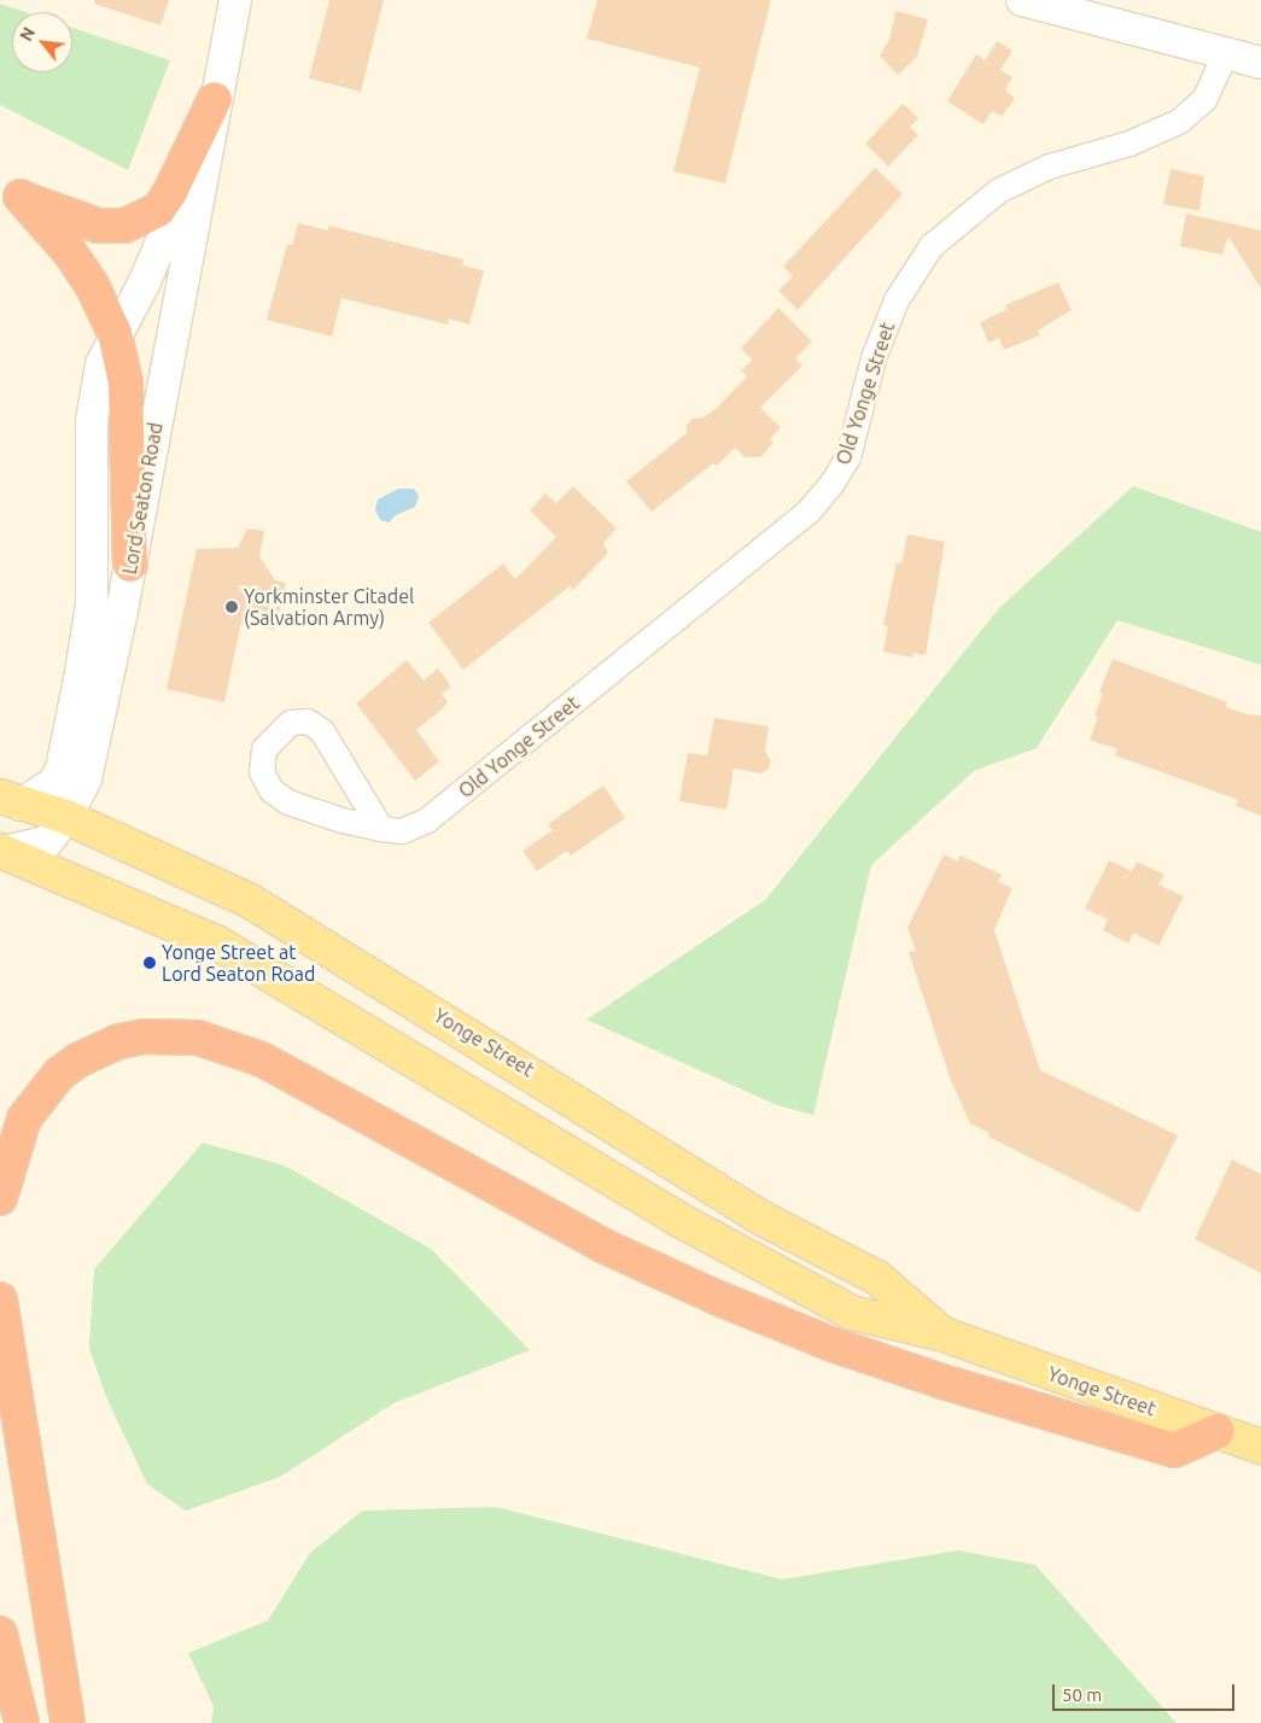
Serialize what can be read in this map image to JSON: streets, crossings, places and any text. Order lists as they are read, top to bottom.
{
  "streets": {
    "main road": ["Yonge Street"],
    "street": ["Old Yonge Street", "Lord Seaton Road"]
  },
  "crossings": [
    ["Lord Seaton Road", "Yonge Street"]
  ],
  "places": ["Yorkminster Citadel (Salvation Army)", "Yonge Street at Lord Seaton Road"],
  "scale_bar": "50 m",
  "north": "top left"
}
